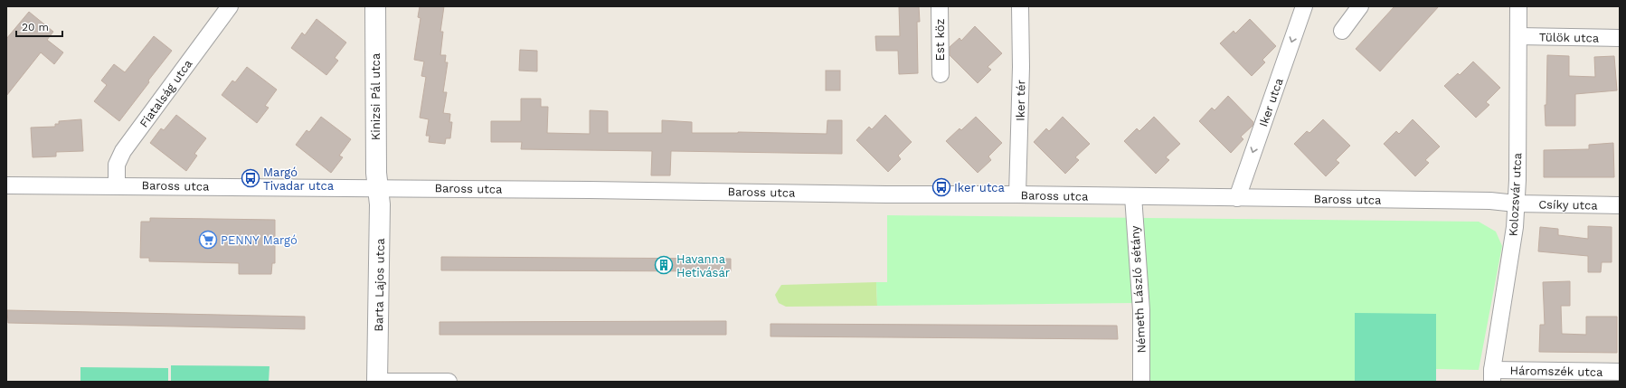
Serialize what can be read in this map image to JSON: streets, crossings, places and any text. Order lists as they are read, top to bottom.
{
  "streets": {
    "street": [
      "Tülök utca",
      "Est köz",
      "Fiatalság utca",
      "Kinizsi Pál utca",
      "Iker tér",
      "Iker utca",
      "Baross utca",
      "Kolozsvár utca",
      "Csíky utca",
      "Barta Lajos utca",
      "Németh László sétány",
      "Háromszék utca"
    ]
  },
  "crossings": [
    ["Tülök utca", "Kolozsvár utca"],
    ["Fiatalság utca", "Baross utca"],
    ["Kinizsi Pál utca", "Baross utca"],
    ["Kinizsi Pál utca", "Barta Lajos utca"],
    ["Iker tér", "Baross utca"],
    ["Iker utca", "Baross utca"],
    ["Baross utca", "Kolozsvár utca"],
    ["Baross utca", "Csíky utca"],
    ["Baross utca", "Barta Lajos utca"],
    ["Baross utca", "Németh László sétány"],
    ["Kolozsvár utca", "Csíky utca"],
    ["Kolozsvár utca", "Háromszék utca"]
  ],
  "one_way": ["Iker utca"],
  "places": {
    "bus stop": ["Margó Tivadar utca", "Iker utca"],
    "supermarket": ["PENNY Margó"],
    "building": ["Havanna Hetivásár"]
  },
  "scale_bar": "20 m"
}
